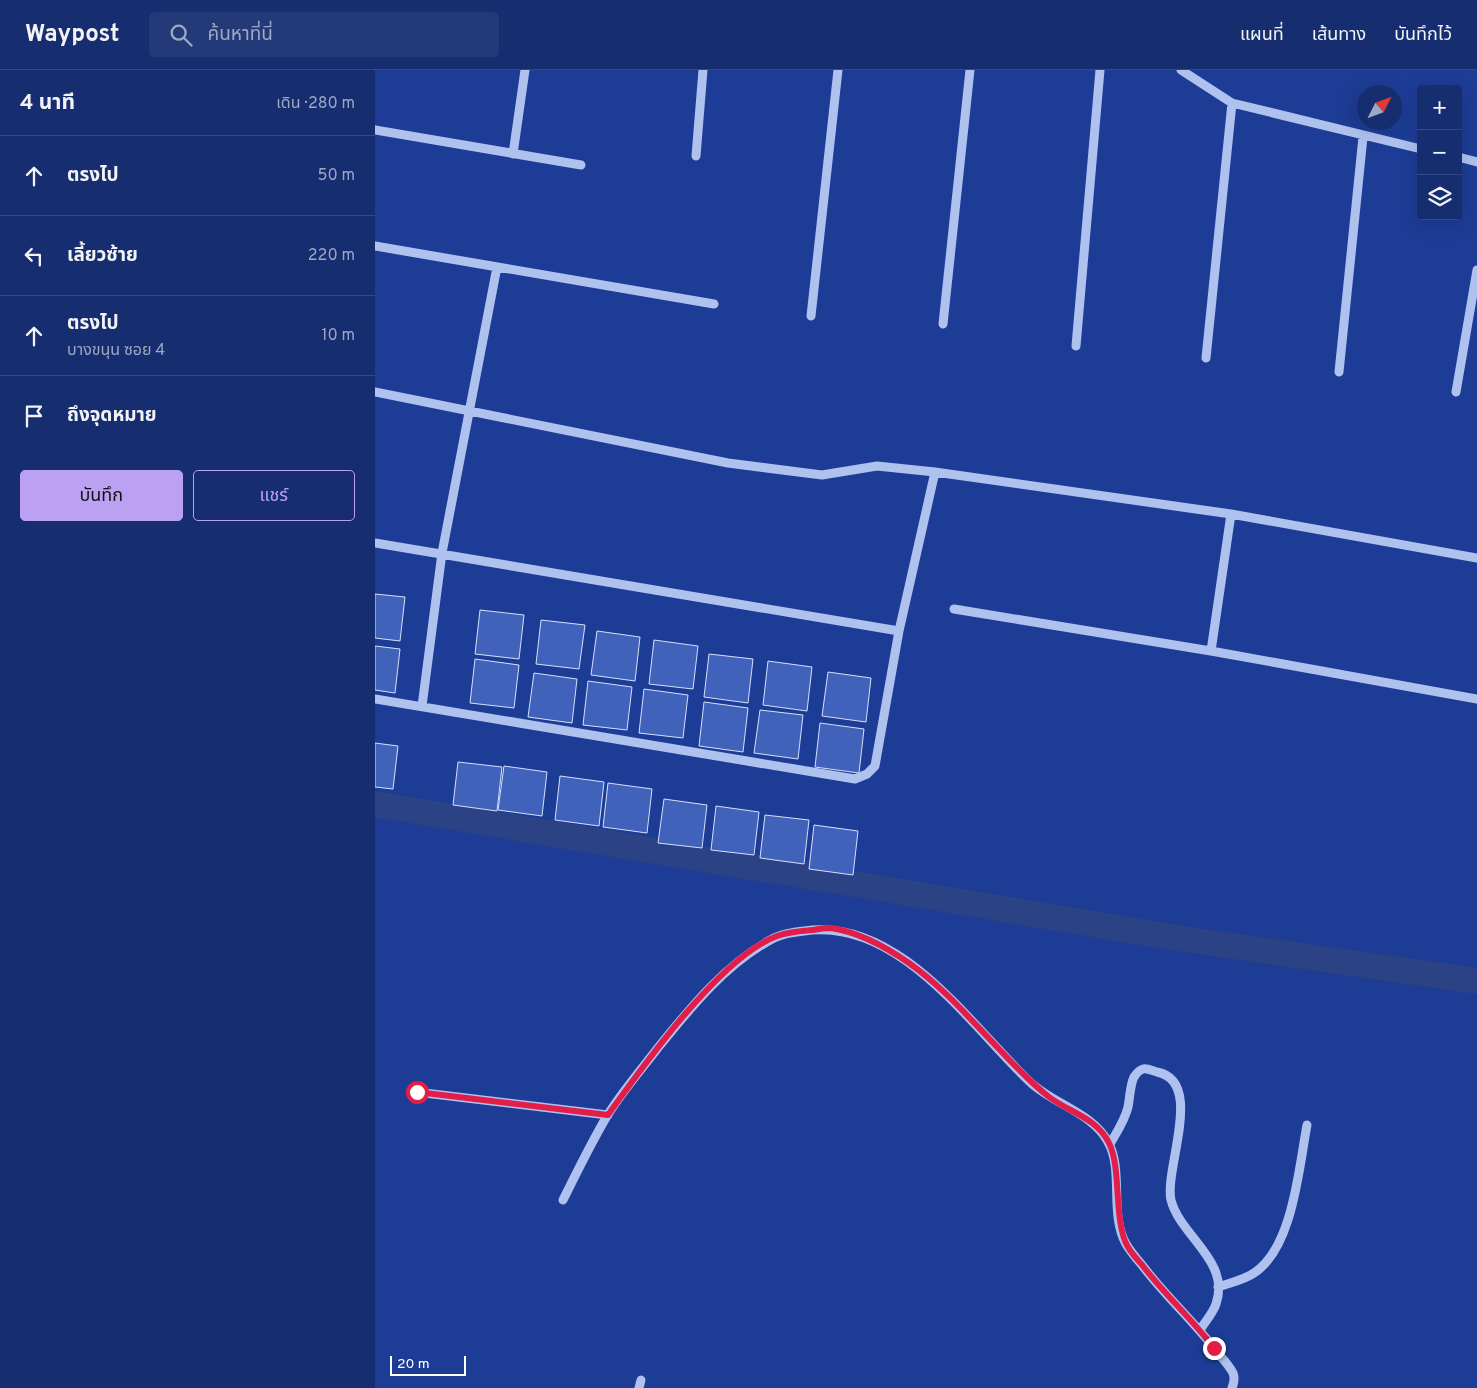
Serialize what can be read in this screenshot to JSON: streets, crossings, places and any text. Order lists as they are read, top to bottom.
{
  "scale_bar": "20 m",
  "north": "top right",
  "page": {
    "header": "Waypost",
    "search": "ค้นหาที่นี่",
    "nav": ["แผนที่", "เส้นทาง", "บันทึกไว้"],
    "heading": ["4 นาที", "เดิน · 280 m"],
    "map_buttons": ["+", "−"],
    "list": [
      ["ตรงไป", "50 m"],
      ["เลี้ยวซ้าย", "220 m"],
      ["ตรงไป", "บางขนุน ซอย 4", "10 m"],
      "ถึงจุดหมาย"
    ],
    "buttons": ["บันทึก", "แชร์"],
    "scale": "20 m"
  }
}
